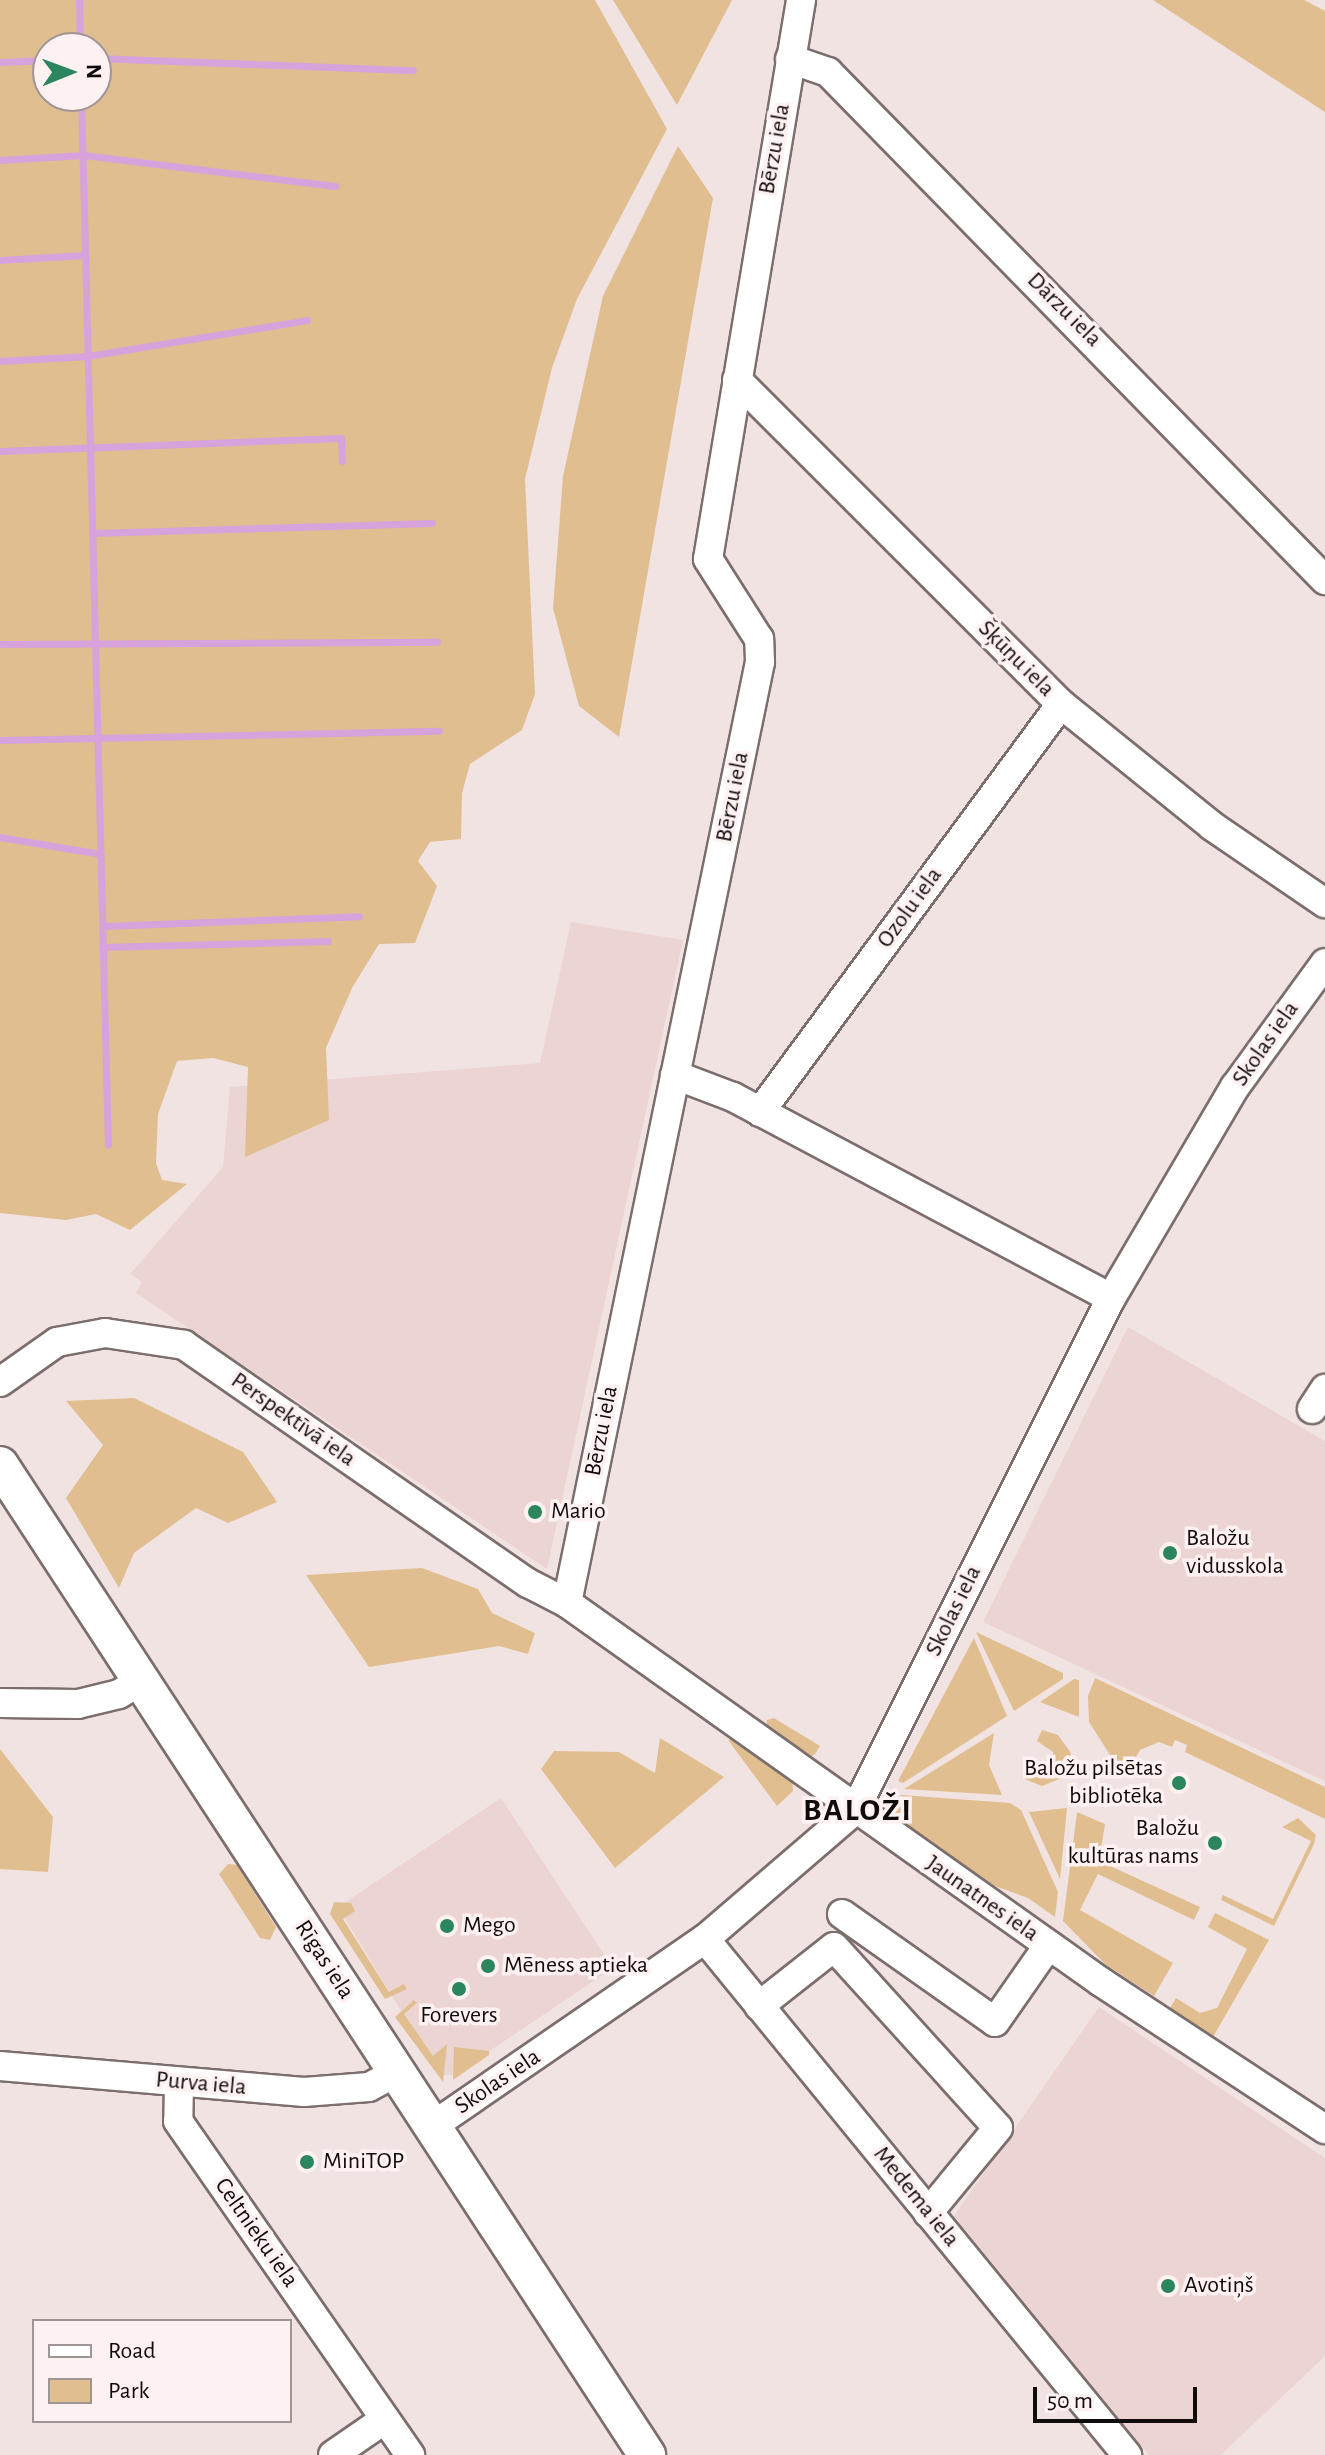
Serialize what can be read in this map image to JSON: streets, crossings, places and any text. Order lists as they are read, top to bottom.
{
  "streets": {
    "main road": ["Rīgas iela"],
    "street": [
      "Bērzu iela",
      "Dārzu iela",
      "Šķūņu iela",
      "Ozolu iela",
      "Skolas iela",
      "Perspektīvā iela",
      "Jaunatnes iela",
      "Purva iela",
      "Medema iela",
      "Celtnieku iela"
    ]
  },
  "crossings": [
    ["Bērzu iela", "Dārzu iela"],
    ["Bērzu iela", "Šķūņu iela"],
    ["Bērzu iela", "Perspektīvā iela"],
    ["Bērzu iela", "Jaunatnes iela"],
    ["Šķūņu iela", "Ozolu iela"],
    ["Skolas iela", "Jaunatnes iela"],
    ["Skolas iela", "Rīgas iela"],
    ["Skolas iela", "Medema iela"],
    ["Perspektīvā iela", "Jaunatnes iela"],
    ["Rīgas iela", "Purva iela"],
    ["Purva iela", "Celtnieku iela"]
  ],
  "districts": ["BALOŽI"],
  "places": [
    "Mario",
    "Baložu vidusskola",
    "Baložu pilsētas bibliotēka",
    "Baložu kultūras nams",
    "Mego",
    "Mēness aptieka",
    "Forevers",
    "MiniTOP",
    "Avotiņš"
  ],
  "legend": ["Road", "Park"],
  "scale_bar": "50 m",
  "north": "right"
}
